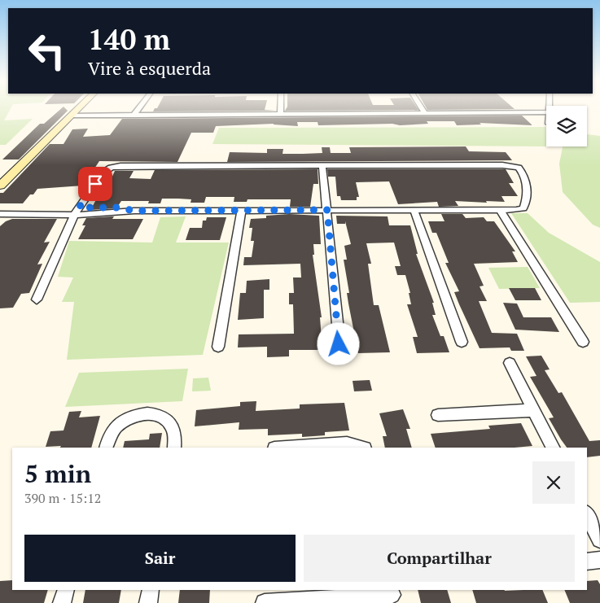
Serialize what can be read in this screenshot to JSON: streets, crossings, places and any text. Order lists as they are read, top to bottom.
{
  "page": {
    "turn": ["140 m", "Vire à esquerda"],
    "heading": ["5 min", "390 m · 15:12"],
    "buttons": ["Sair", "Compartilhar"]
  }
}
